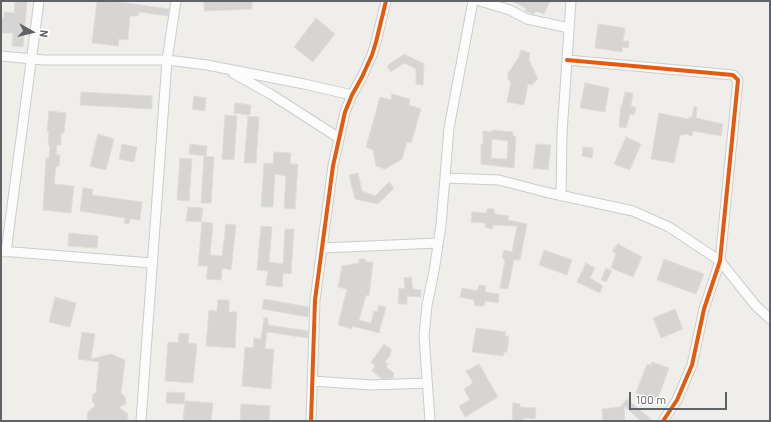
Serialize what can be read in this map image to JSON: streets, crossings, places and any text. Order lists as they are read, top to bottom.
{
  "scale_bar": "100 m",
  "north": "right"
}
